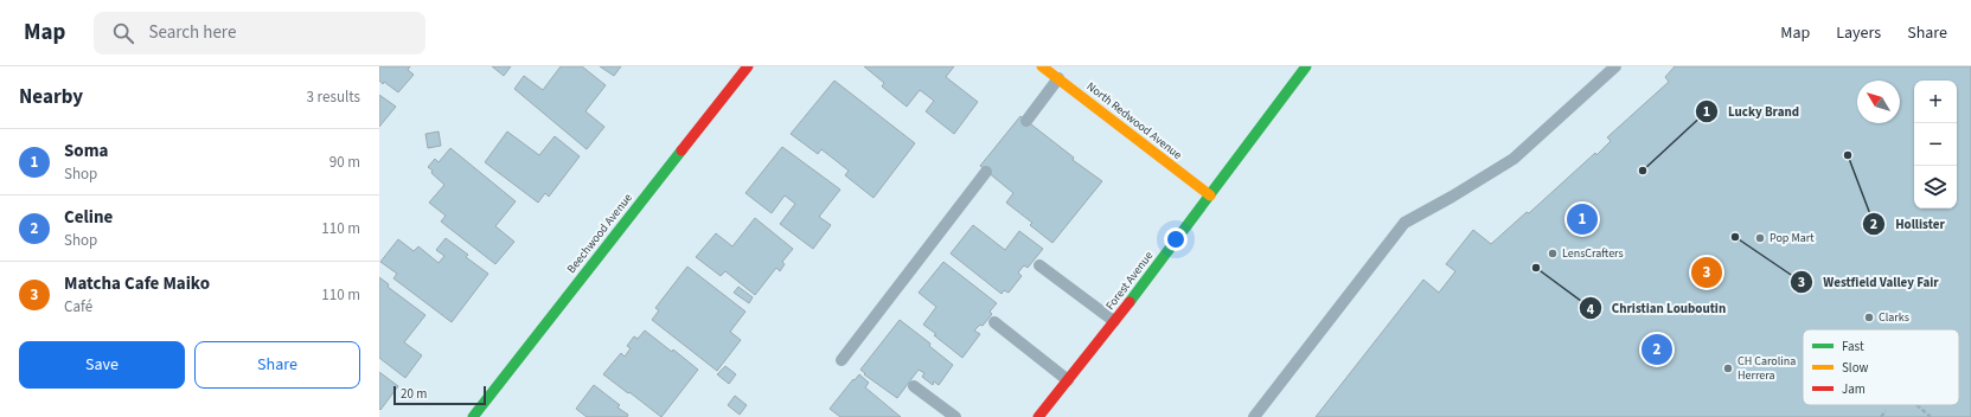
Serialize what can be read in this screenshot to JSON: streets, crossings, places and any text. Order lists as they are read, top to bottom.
{
  "streets": {
    "street": ["North Redwood Avenue", "Beechwood Avenue", "Forest Avenue"]
  },
  "crossings": [
    ["North Redwood Avenue", "Forest Avenue"]
  ],
  "places": [
    "Hollister",
    "Lucky Brand",
    "Westfield Valley Fair",
    "Pop Mart",
    "LensCrafters",
    "Christian Louboutin",
    "Clarks",
    "CH Carolina Herrera"
  ],
  "legend": ["Fast", "Slow", "Jam"],
  "scale_bar": "20 m",
  "north": "top left",
  "page": {
    "header": "Map",
    "search": "Search here",
    "nav": ["Map", "Layers", "Share"],
    "heading": ["Nearby", "3 results"],
    "map_buttons": ["+", "−"],
    "list": [
      {
        "mark": "1",
        "name": "Soma",
        "note": "Shop",
        "value": "90 m"
      },
      {
        "mark": "2",
        "name": "Celine",
        "note": "Shop",
        "value": "110 m"
      },
      {
        "mark": "3",
        "name": "Matcha Cafe Maiko",
        "note": "Café",
        "value": "110 m"
      }
    ],
    "pins": ["1", "3", "2"],
    "buttons": ["Save", "Share"],
    "scale": "20 m"
  }
}
